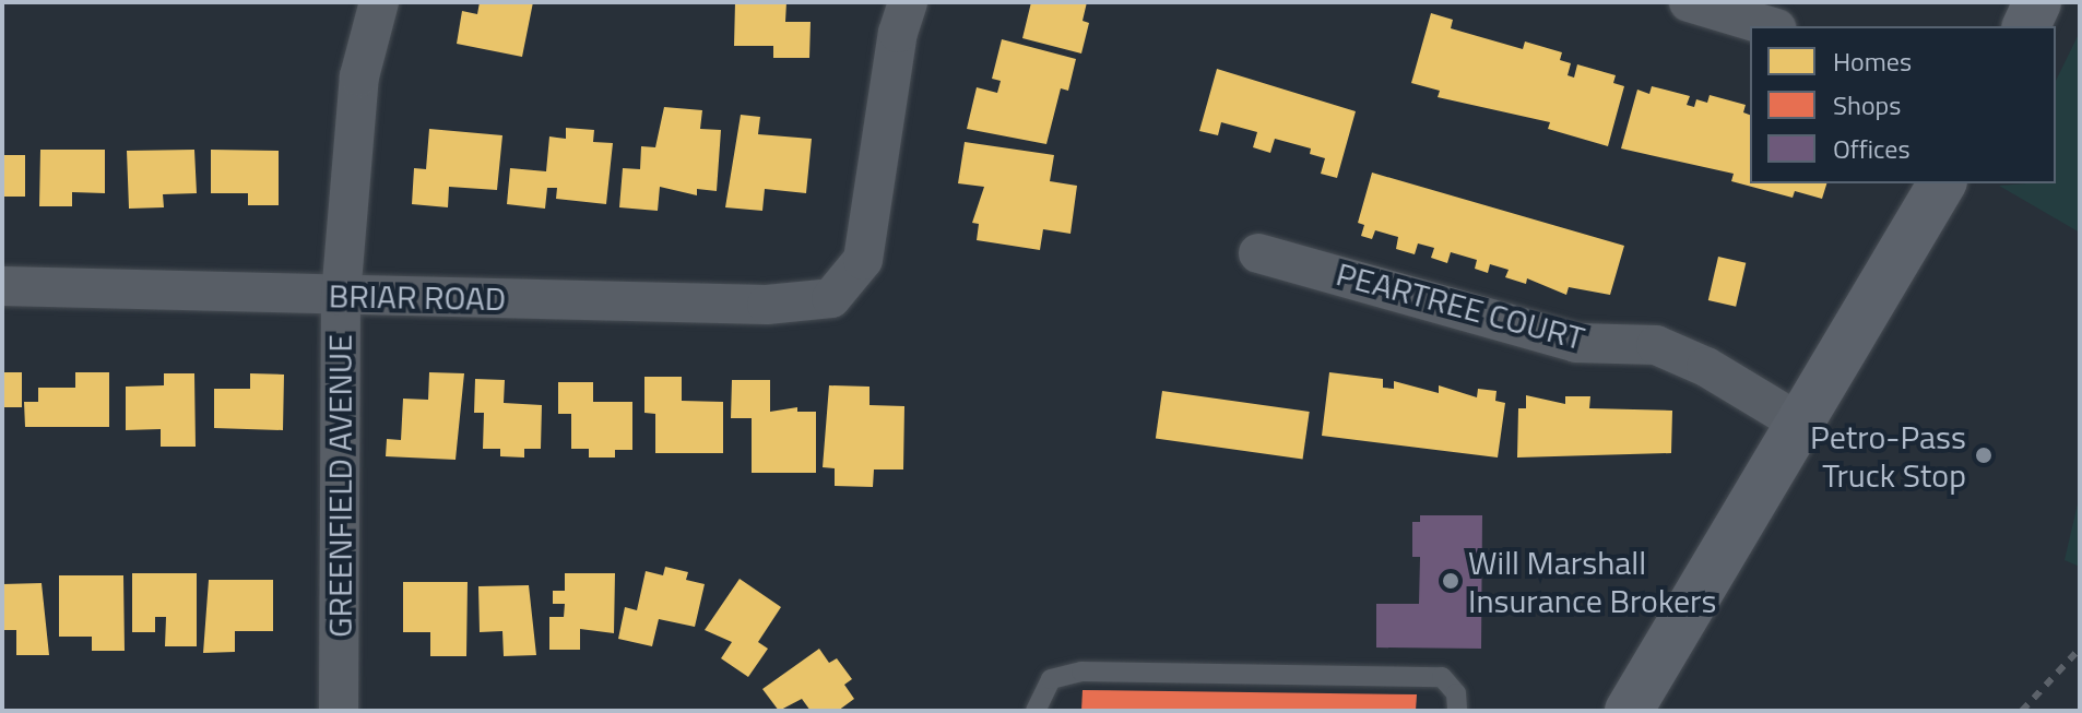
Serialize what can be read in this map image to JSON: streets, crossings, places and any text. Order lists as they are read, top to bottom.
{
  "streets": {
    "street": ["BRIAR ROAD", "PEARTREE COURT", "GREENFIELD AVENUE"]
  },
  "crossings": [
    ["BRIAR ROAD", "GREENFIELD AVENUE"]
  ],
  "places": ["Petro-Pass Truck Stop", "Will Marshall Insurance Brokers"],
  "legend": ["Homes", "Shops", "Offices"]
}
